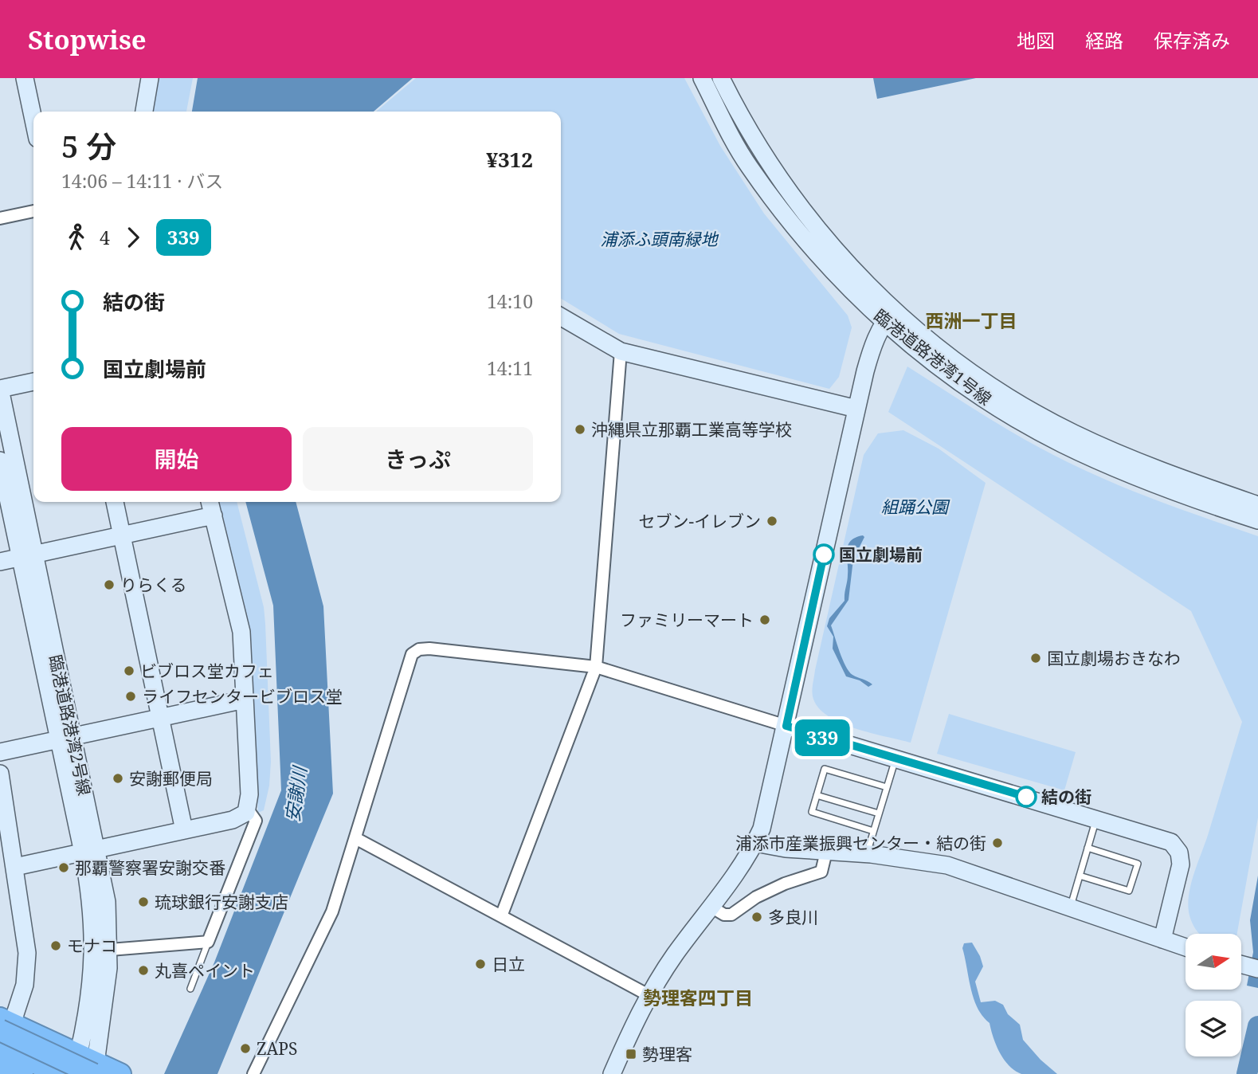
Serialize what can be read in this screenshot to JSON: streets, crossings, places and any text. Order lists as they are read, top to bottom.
{
  "streets": {
    "street": ["臨港道路港湾1号線", "臨港道路港湾2号線"]
  },
  "districts": ["西洲一丁目", "勢理客四丁目"],
  "water": ["安謝川"],
  "parks": ["浦添ふ頭南緑地", "組踊公園"],
  "places": {
    "other": [
      "沖縄県立那覇工業高等学校",
      "セブン-イレブン",
      "国立劇場前",
      "りらくる",
      "ファミリーマート",
      "国立劇場おきなわ",
      "ビブロス堂カフェ",
      "ライフセンタービブロス堂",
      "安謝郵便局",
      "結の街",
      "浦添市産業振興センター・結の街",
      "那覇警察署安謝交番",
      "琉球銀行安謝支店",
      "多良川",
      "モナコ",
      "日立",
      "丸喜ペイント",
      "ZAPS"
    ],
    "transit": ["勢理客"]
  },
  "lines": ["bus line 339"],
  "north": "right",
  "page": {
    "header": "Stopwise",
    "nav": ["地図", "経路", "保存済み"],
    "on_map": "339",
    "heading": ["5 分", "14:06 – 14:11 · バス", "¥312"],
    "legs": ["4", "339"],
    "list": [
      {
        "name": "結の街",
        "value": "14:10"
      },
      {
        "name": "国立劇場前",
        "value": "14:11"
      }
    ],
    "buttons": ["開始", "きっぷ"]
  }
}
